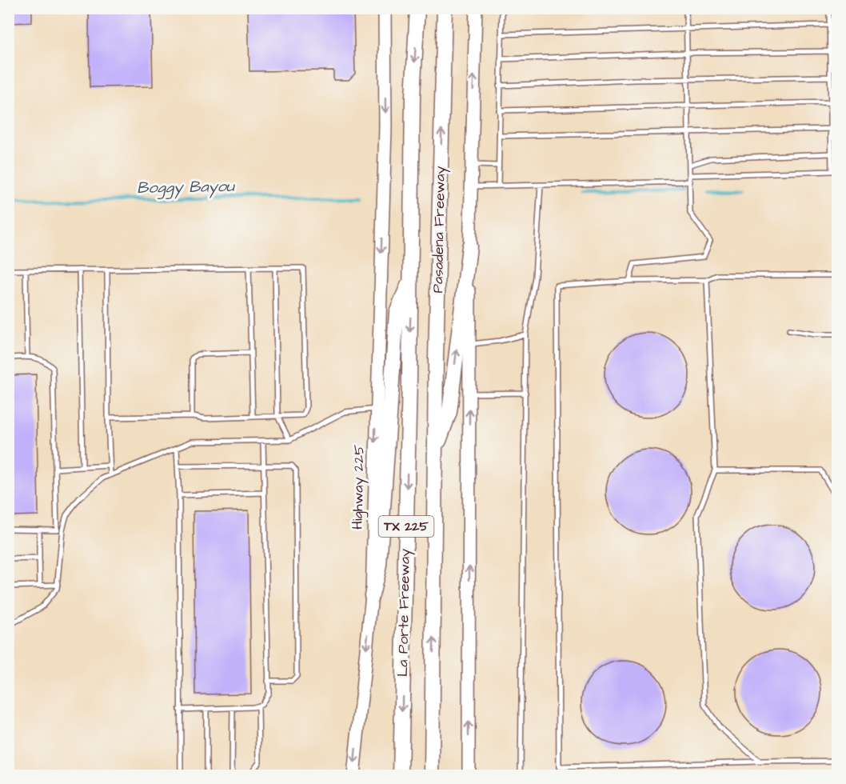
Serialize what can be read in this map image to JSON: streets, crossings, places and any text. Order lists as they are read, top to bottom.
{
  "streets": {
    "highway": ["Pasadena Freeway", "TX 225", "La Porte Freeway"],
    "main road": ["Highway 225"]
  },
  "crossings": [
    ["Pasadena Freeway", "La Porte Freeway"]
  ],
  "water": ["Boggy Bayou"]
}
